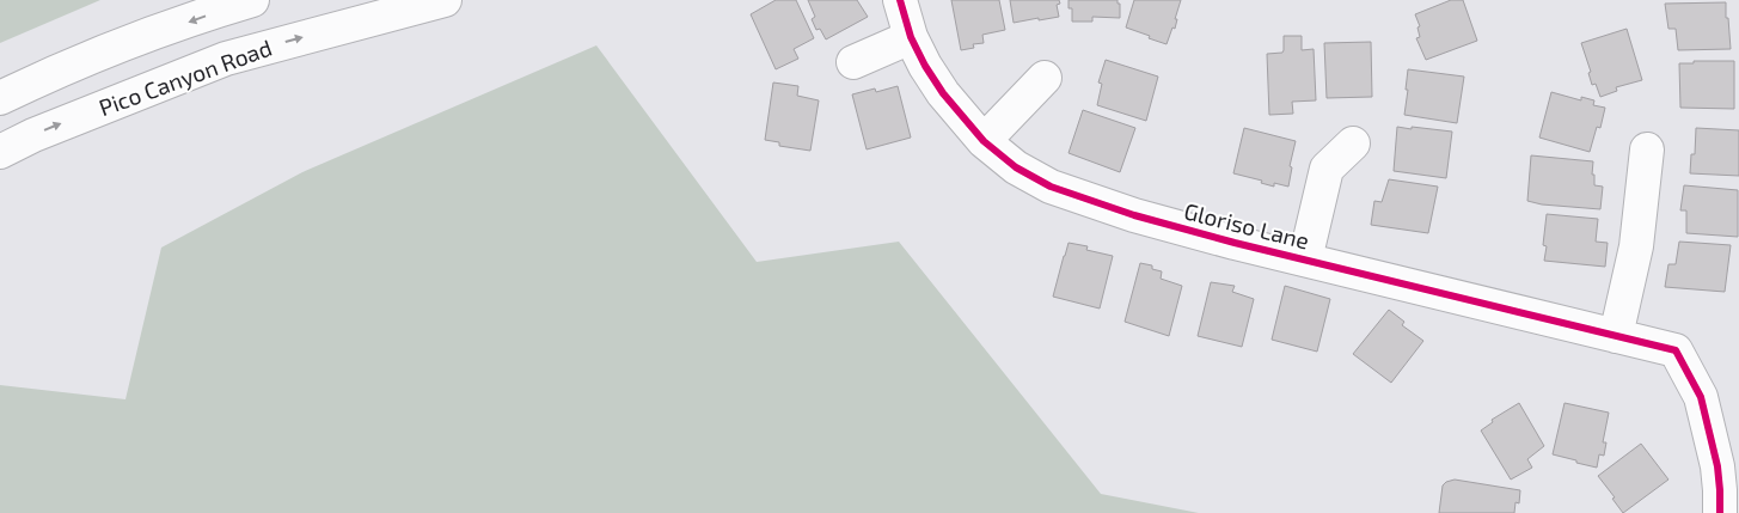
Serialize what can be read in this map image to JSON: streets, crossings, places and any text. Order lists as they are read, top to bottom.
{
  "streets": {
    "street": ["Pico Canyon Road", "Gloriso Lane"]
  }
}
